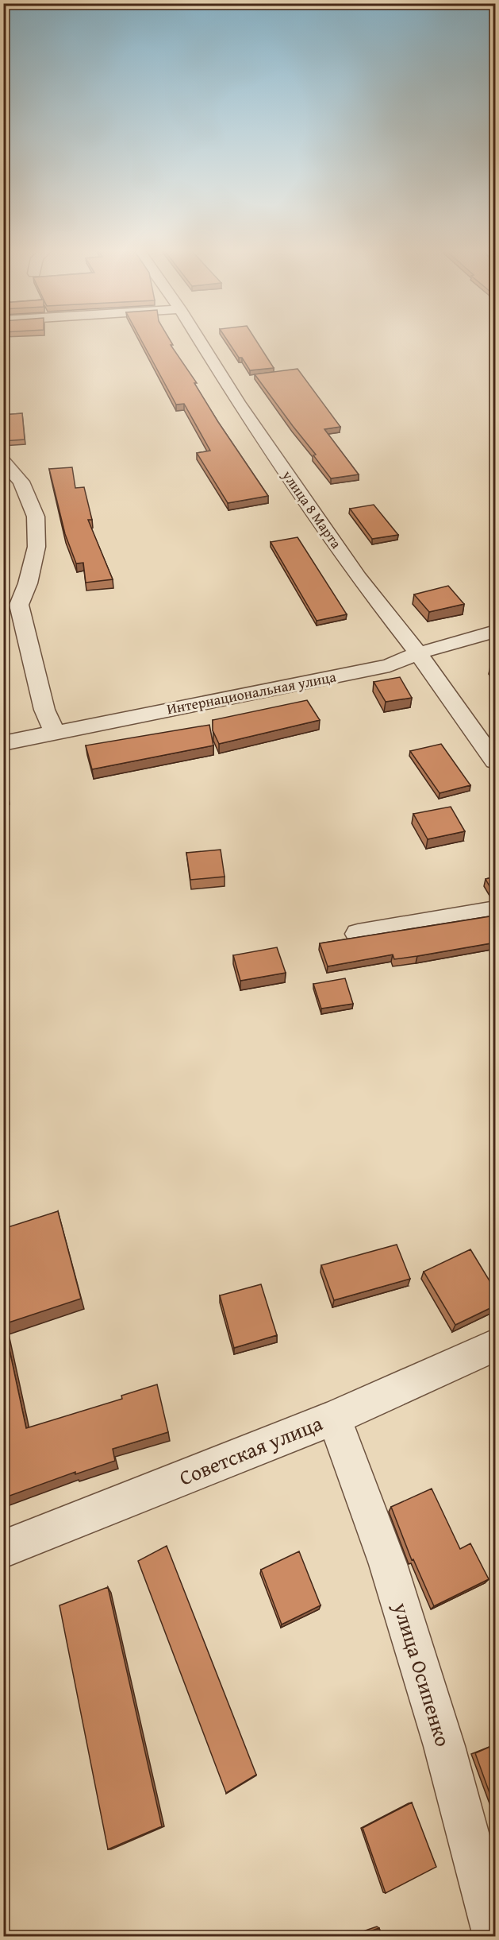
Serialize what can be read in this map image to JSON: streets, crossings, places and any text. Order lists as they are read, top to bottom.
{
  "streets": {
    "street": [
      "улица 8 Марта",
      "Интернациональная улица",
      "Советская улица",
      "улица Осипенко"
    ]
  },
  "crossings": [
    ["улица 8 Марта", "Интернациональная улица"],
    ["Советская улица", "улица Осипенко"]
  ]
}
